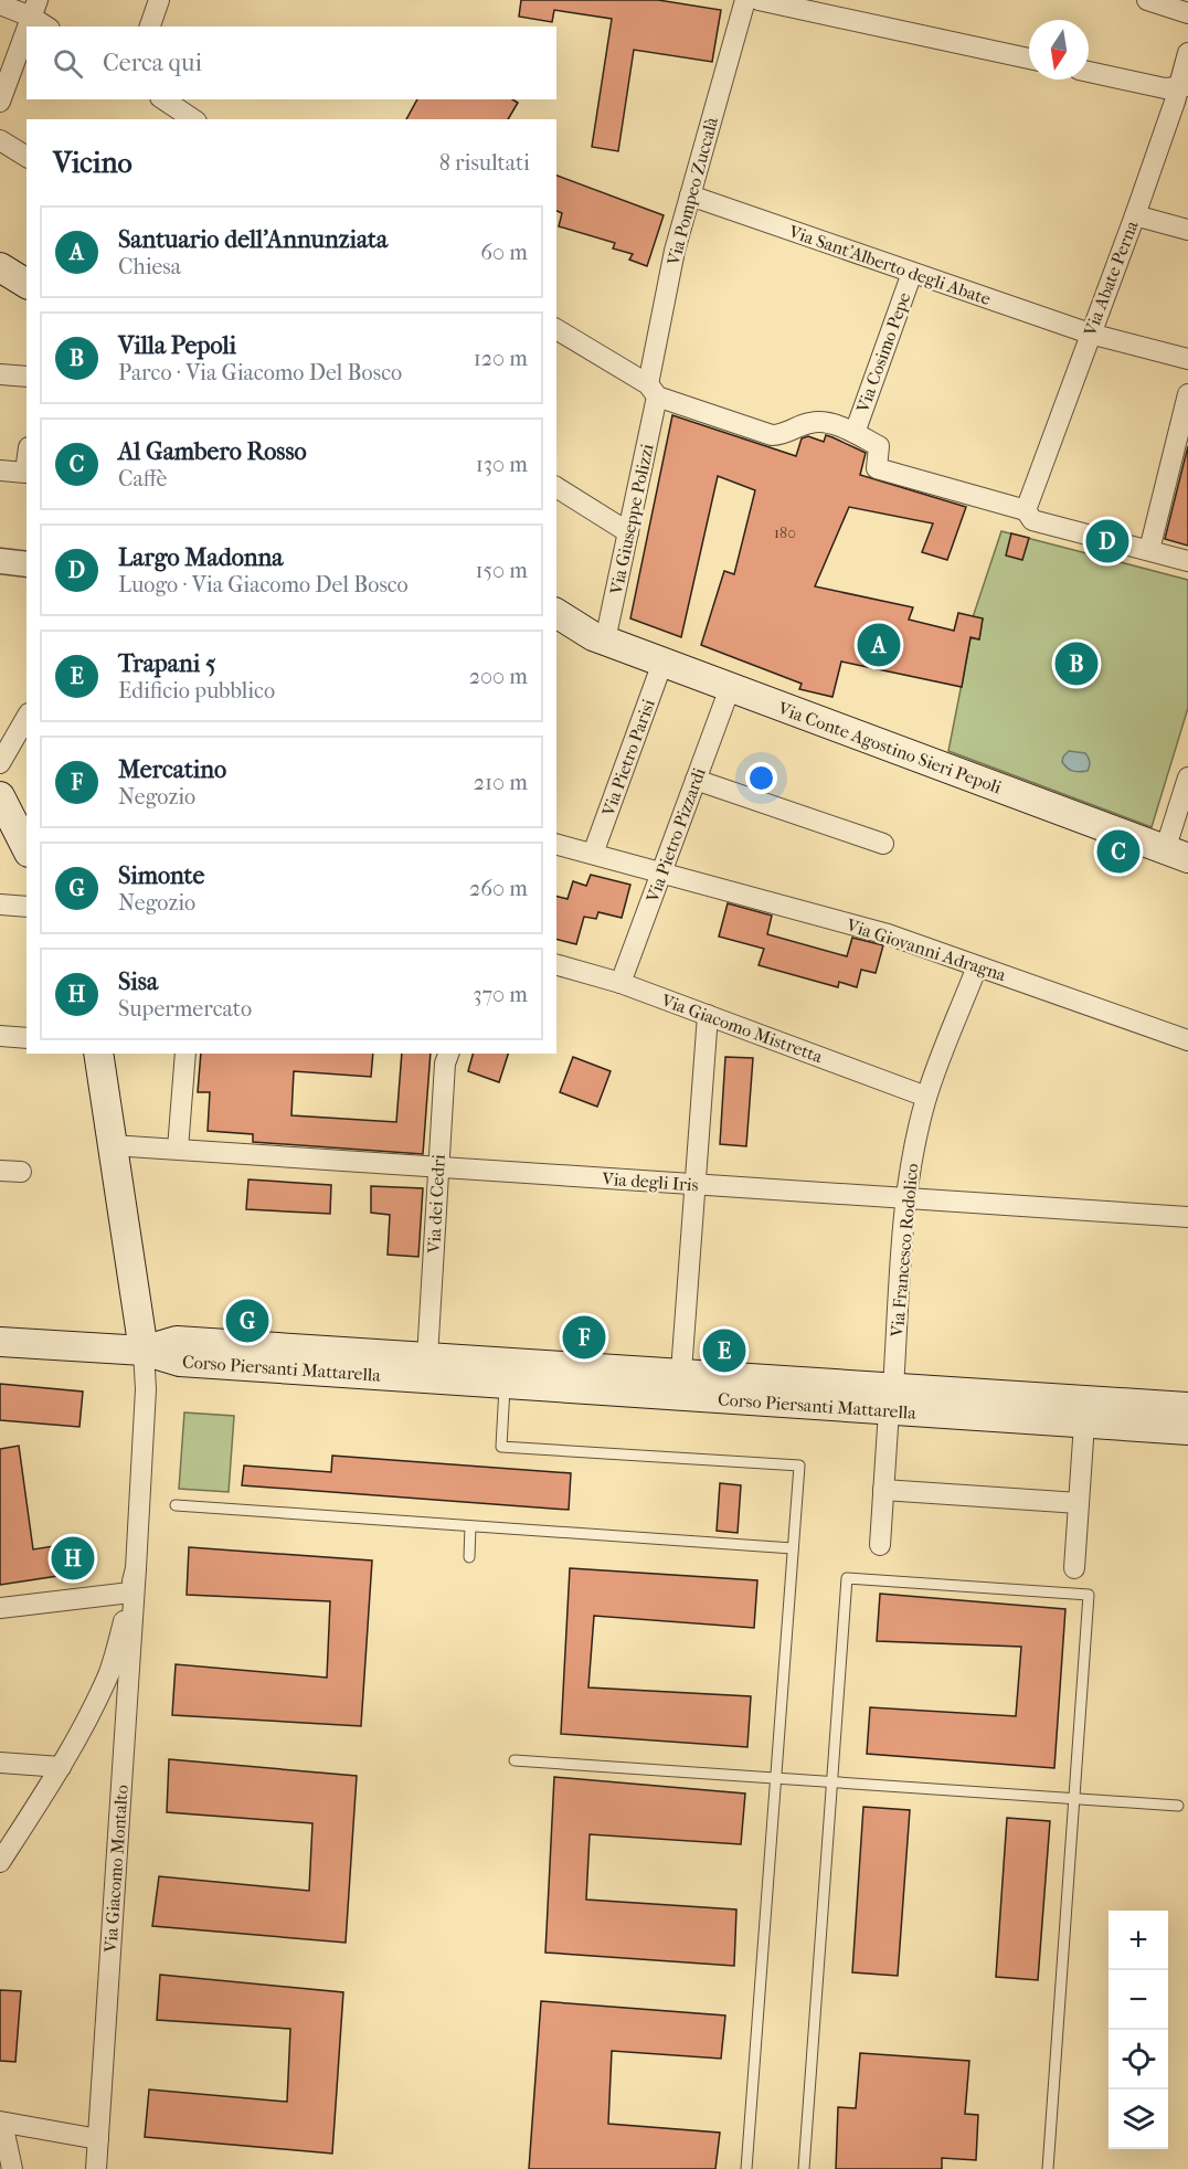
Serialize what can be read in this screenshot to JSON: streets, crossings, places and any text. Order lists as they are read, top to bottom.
{
  "streets": {
    "main road": ["Via Conte Agostino Sieri Pepoli", "Corso Piersanti Mattarella"],
    "street": [
      "Via Pompeo Zuccalà",
      "Via Sant'Alberto degli Abate",
      "Via Abate Perna",
      "Via Cosimo Pepe",
      "Via Giuseppe Polizzi",
      "Via Pietro Parisi",
      "Via Pietro Pizzardi",
      "Via Giovanni Adragna",
      "Via Giacomo Mistretta",
      "Via degli Iris",
      "Via dei Cedri",
      "Via Francesco Rodolico",
      "Via Giacomo Montalto"
    ]
  },
  "crossings": [
    ["Via Pompeo Zuccalà", "Via Sant'Alberto degli Abate"],
    ["Via Pompeo Zuccalà", "Via Giuseppe Polizzi"],
    ["Via Sant'Alberto degli Abate", "Via Abate Perna"],
    ["Via Sant'Alberto degli Abate", "Via Cosimo Pepe"],
    ["Via Giuseppe Polizzi", "Via Conte Agostino Sieri Pepoli"],
    ["Via Conte Agostino Sieri Pepoli", "Via Pietro Parisi"],
    ["Via Conte Agostino Sieri Pepoli", "Via Pietro Pizzardi"],
    ["Via Pietro Parisi", "Via Giovanni Adragna"],
    ["Via Pietro Pizzardi", "Via Giovanni Adragna"],
    ["Via Pietro Pizzardi", "Via Giacomo Mistretta"],
    ["Via Giovanni Adragna", "Via Francesco Rodolico"],
    ["Via Giacomo Mistretta", "Via Francesco Rodolico"],
    ["Via degli Iris", "Via dei Cedri"],
    ["Via degli Iris", "Via Francesco Rodolico"],
    ["Via dei Cedri", "Corso Piersanti Mattarella"],
    ["Via Francesco Rodolico", "Corso Piersanti Mattarella"]
  ],
  "house_numbers": ["180"],
  "north": "bottom",
  "page": {
    "search": "Cerca qui",
    "heading": ["Vicino", "8 risultati"],
    "list": [
      {
        "mark": "A",
        "name": "Santuario dell'Annunziata",
        "note": "Chiesa",
        "value": "60 m"
      },
      {
        "mark": "B",
        "name": "Villa Pepoli",
        "note": "Parco · Via Giacomo Del Bosco",
        "value": "120 m"
      },
      {
        "mark": "C",
        "name": "Al Gambero Rosso",
        "note": "Caffè",
        "value": "130 m"
      },
      {
        "mark": "D",
        "name": "Largo Madonna",
        "note": "Luogo · Via Giacomo Del Bosco",
        "value": "150 m"
      },
      {
        "mark": "E",
        "name": "Trapani 5",
        "note": "Edificio pubblico",
        "value": "200 m"
      },
      {
        "mark": "F",
        "name": "Mercatino",
        "note": "Negozio",
        "value": "210 m"
      },
      {
        "mark": "G",
        "name": "Simonte",
        "note": "Negozio",
        "value": "260 m"
      },
      {
        "mark": "H",
        "name": "Sisa",
        "note": "Supermercato",
        "value": "370 m"
      }
    ],
    "pins": [
      "D",
      "A",
      "B",
      "C",
      "G",
      "F",
      "E",
      "H"
    ],
    "map_buttons": ["+", "−"]
  }
}
